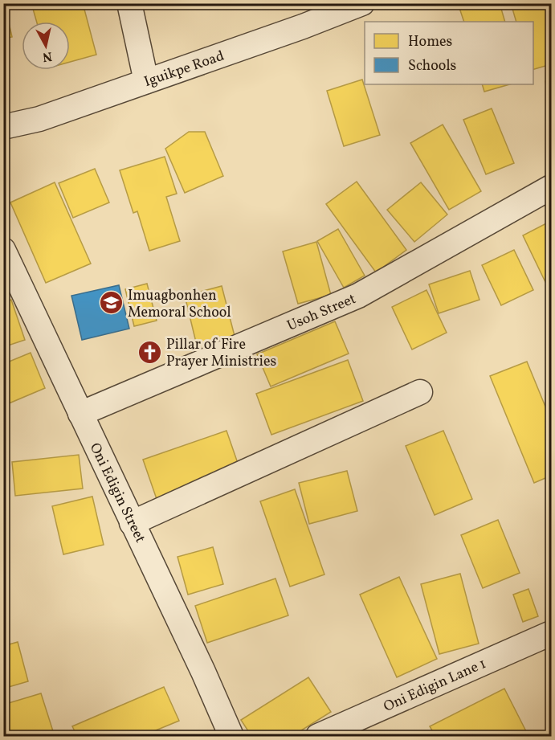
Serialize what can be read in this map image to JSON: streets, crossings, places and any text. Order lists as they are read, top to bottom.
{
  "streets": {
    "street": [
      "Iguikpe Road",
      "Usoh Street",
      "Oni Edigin Street",
      "Oni Edigin Lane 1"
    ]
  },
  "crossings": [
    ["Usoh Street", "Oni Edigin Street"]
  ],
  "places": {
    "school or university": ["Imuagbonhen Memoral School"],
    "church": ["Pillar of Fire Prayer Ministries"]
  },
  "legend": ["Homes", "Schools"],
  "north": "bottom"
}
